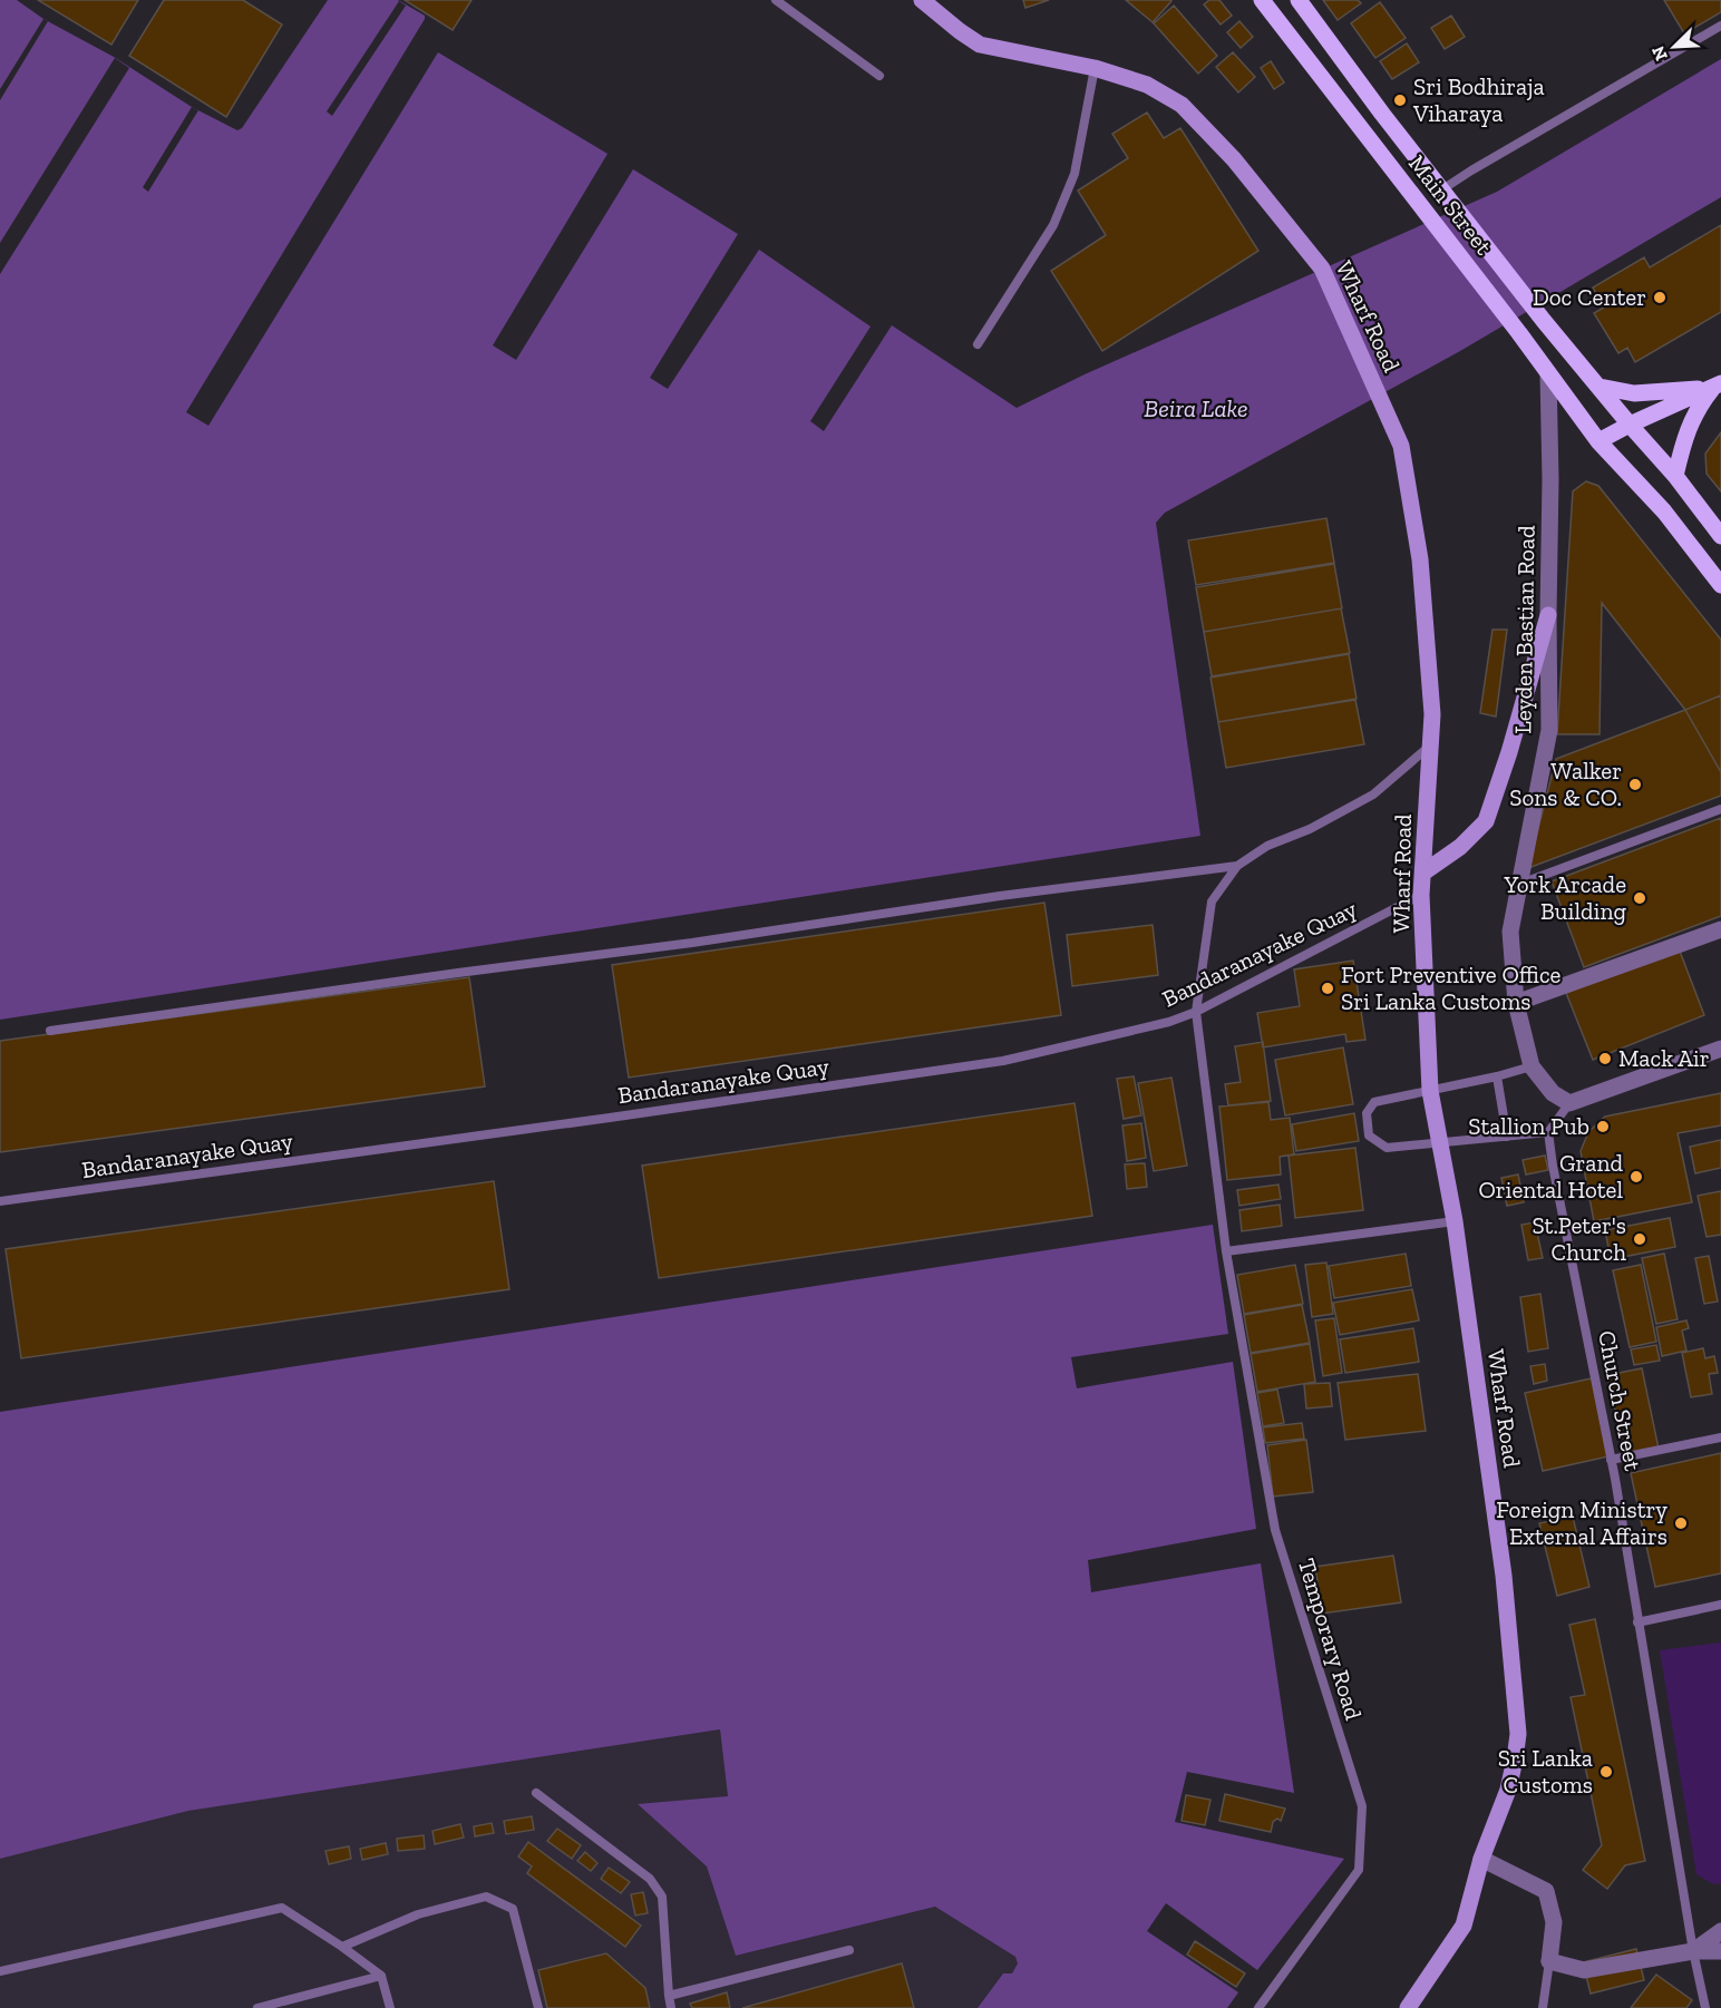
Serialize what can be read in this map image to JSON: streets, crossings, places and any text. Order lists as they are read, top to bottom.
{
  "streets": {
    "main road": ["Main Street", "Wharf Road"],
    "street": ["Leyden Bastian Road"],
    "lane": ["Bandaranayake Quay", "Church Street", "Temporary Road"]
  },
  "crossings": [
    ["Main Street", "Leyden Bastian Road"],
    ["Wharf Road", "Bandaranayake Quay"],
    ["Bandaranayake Quay", "Temporary Road"]
  ],
  "water": ["Beira Lake"],
  "places": [
    "Sri Bodhiraja Viharaya",
    "Doc Center",
    "Walker Sons & CO.",
    "York Arcade Building",
    "Fort Preventive Office Sri Lanka Customs",
    "Mack Air",
    "Stallion Pub",
    "Grand Oriental Hotel",
    "St.Peter's Church",
    "Foreign Ministry External Affairs",
    "Sri Lanka Customs"
  ],
  "north": "bottom left"
}
